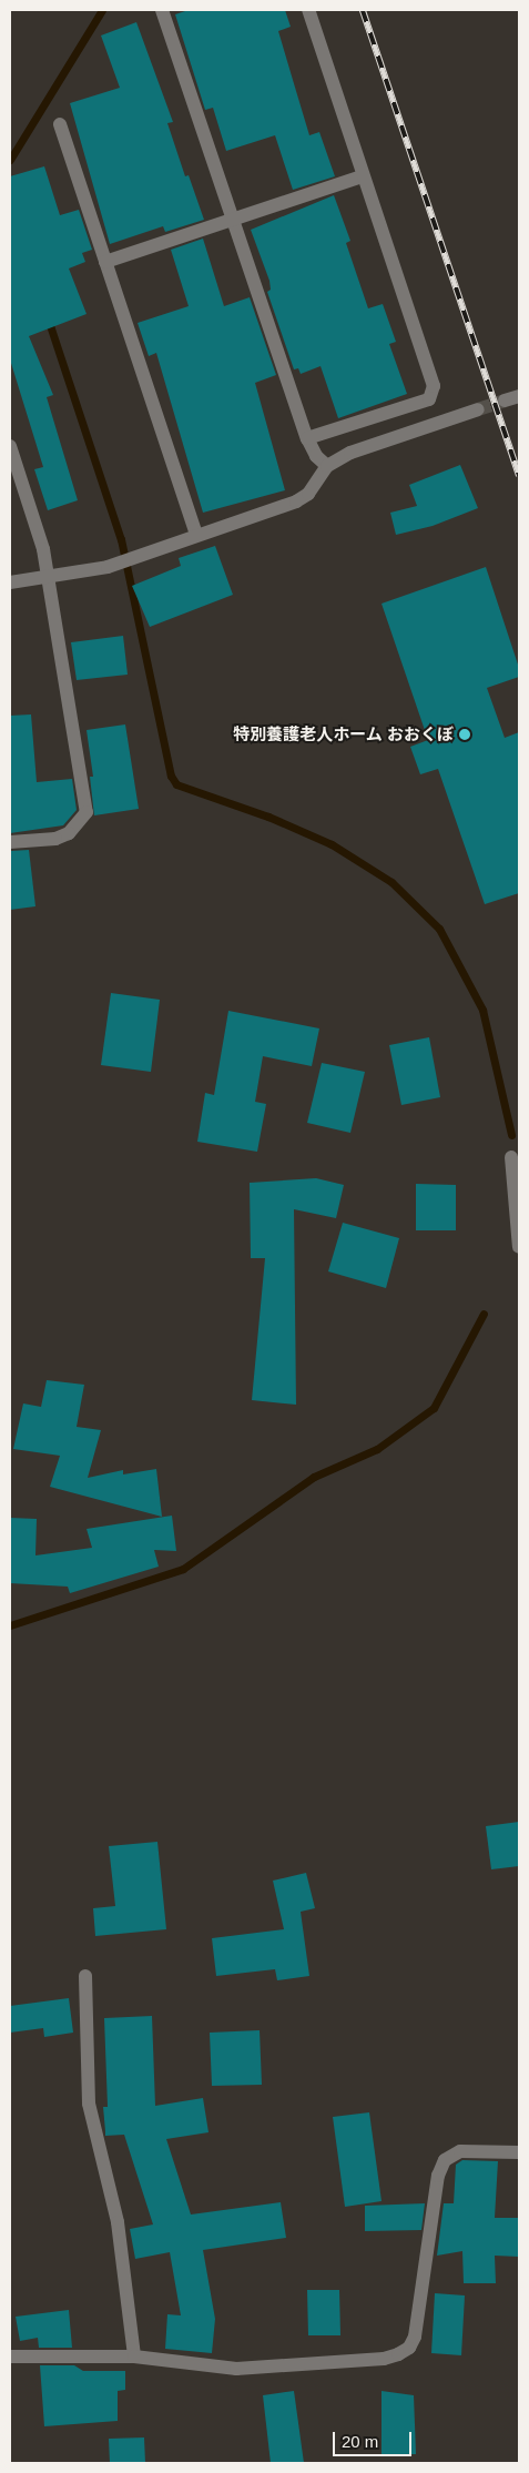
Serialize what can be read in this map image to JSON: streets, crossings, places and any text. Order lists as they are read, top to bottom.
{
  "places": ["特別養護老人ホーム おおくぼ"],
  "scale_bar": "20 m"
}
